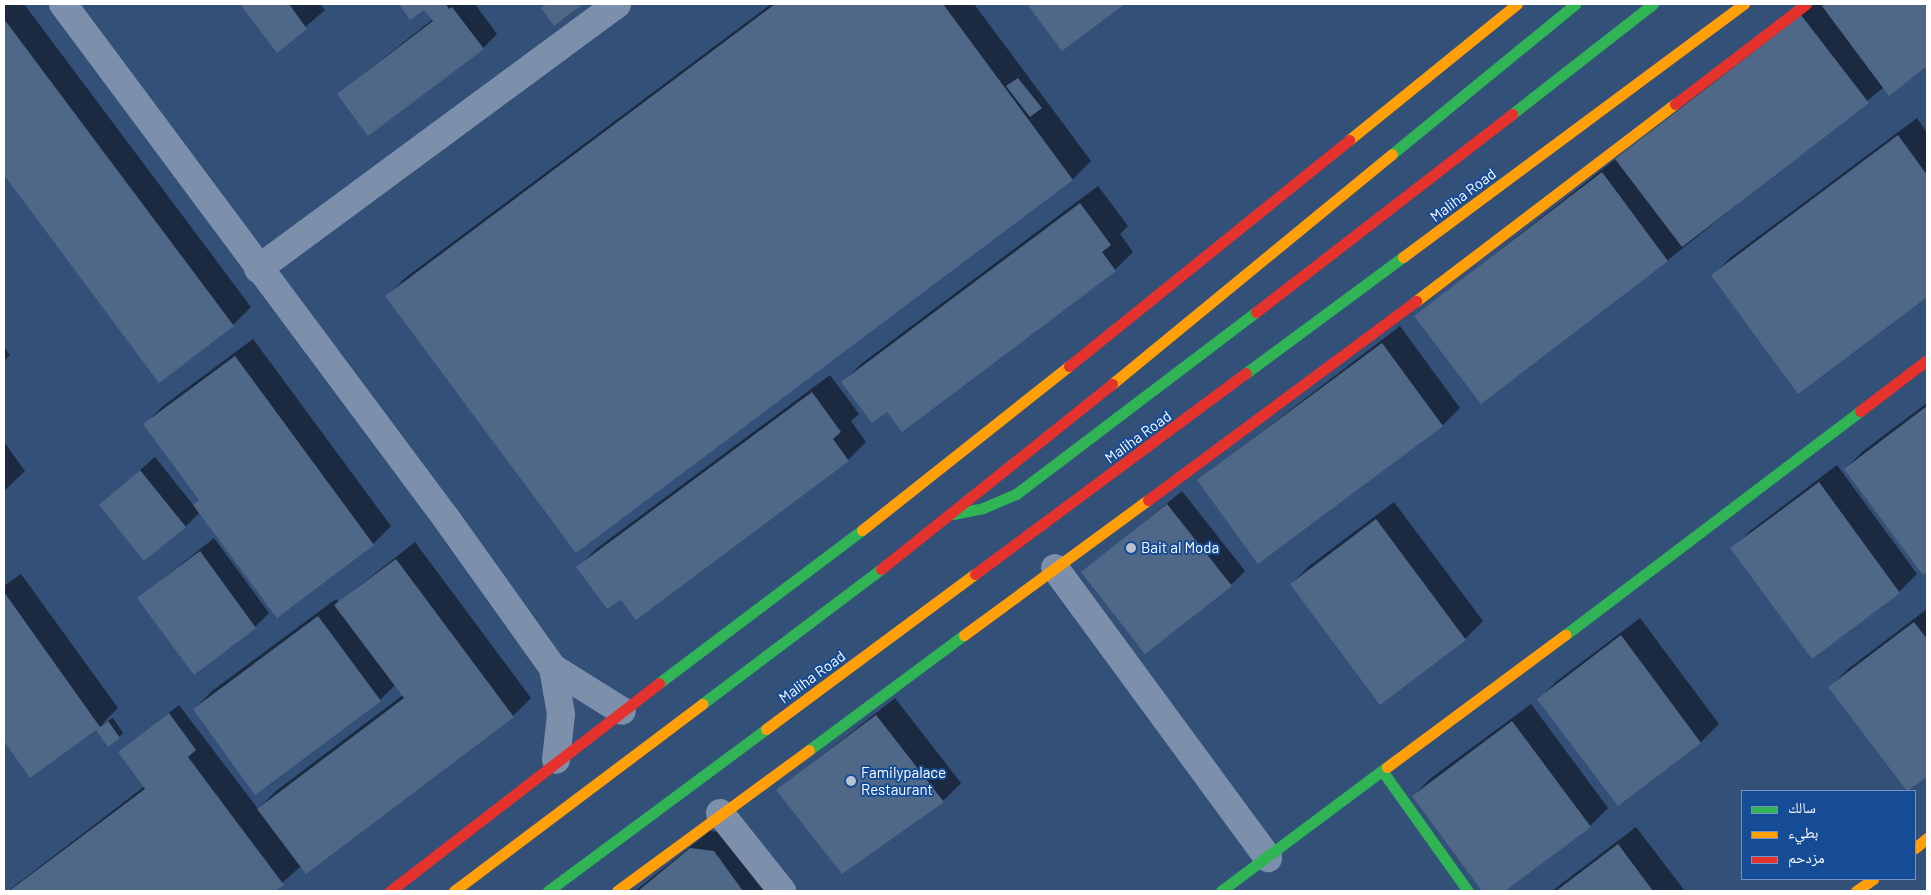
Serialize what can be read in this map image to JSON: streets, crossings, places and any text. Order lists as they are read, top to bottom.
{
  "streets": {
    "main road": ["Maliha Road"]
  },
  "places": ["Bait al Moda", "Familypalace Restaurant"],
  "legend": ["سالك", "بطيء", "مزدحم"]
}
